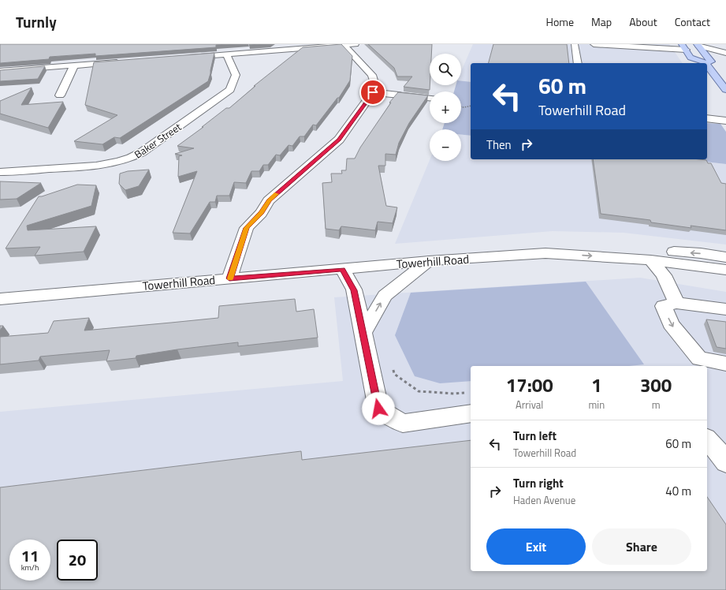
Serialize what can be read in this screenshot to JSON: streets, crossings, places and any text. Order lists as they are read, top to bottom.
{
  "streets": {
    "street": ["Baker Street", "Towerhill Road"]
  },
  "page": {
    "header": "Turnly",
    "nav": [
      "Home",
      "Map",
      "About",
      "Contact"
    ],
    "map_buttons": ["+", "−"],
    "turn": ["60 m", "Towerhill Road"],
    "then": "Then",
    "eta": [
      "17:00",
      "Arrival",
      "1",
      "min",
      "300",
      "m"
    ],
    "list": [
      {
        "name": "Turn left",
        "note": "Towerhill Road",
        "value": "60 m"
      },
      {
        "name": "Turn right",
        "note": "Haden Avenue",
        "value": "40 m"
      }
    ],
    "buttons": ["Exit", "Share"],
    "speed": "11 km/h",
    "limit": "20"
  }
}
